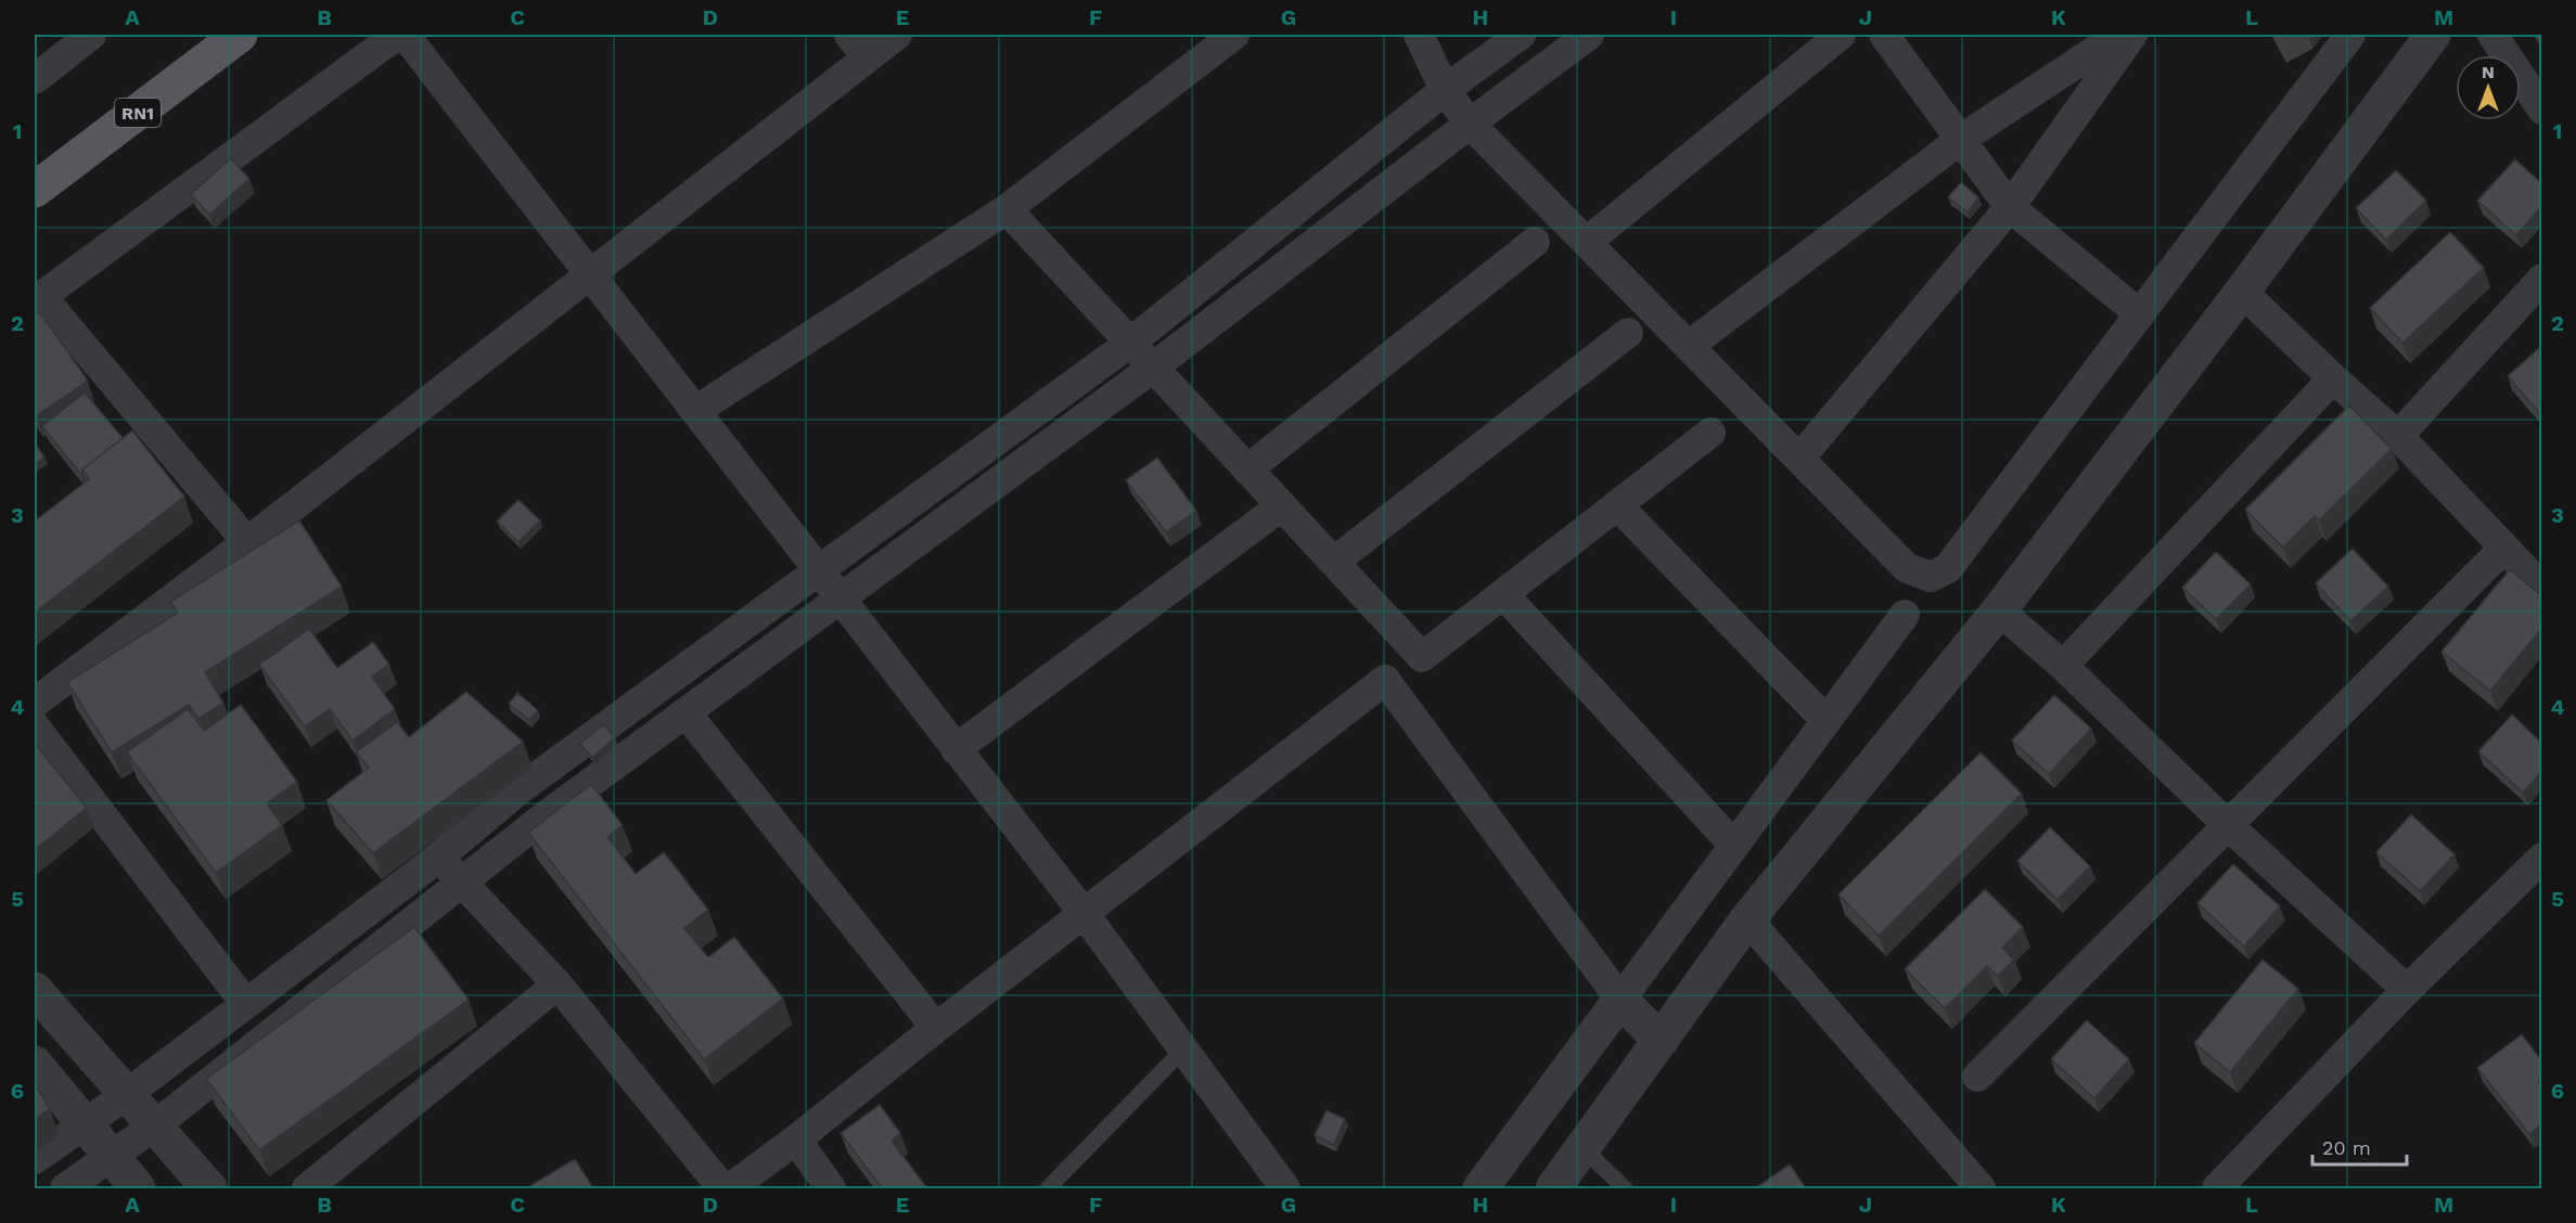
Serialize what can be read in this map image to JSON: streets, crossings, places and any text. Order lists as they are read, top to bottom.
{
  "streets": {
    "main road": ["RN1"]
  },
  "scale_bar": "20 m",
  "north": "top",
  "grid": {
    "columns": [
      "A",
      "B",
      "C",
      "D",
      "E",
      "F",
      "G",
      "H",
      "I",
      "J",
      "K",
      "L",
      "M"
    ],
    "rows": [
      "1",
      "2",
      "3",
      "4",
      "5",
      "6"
    ]
  }
}
